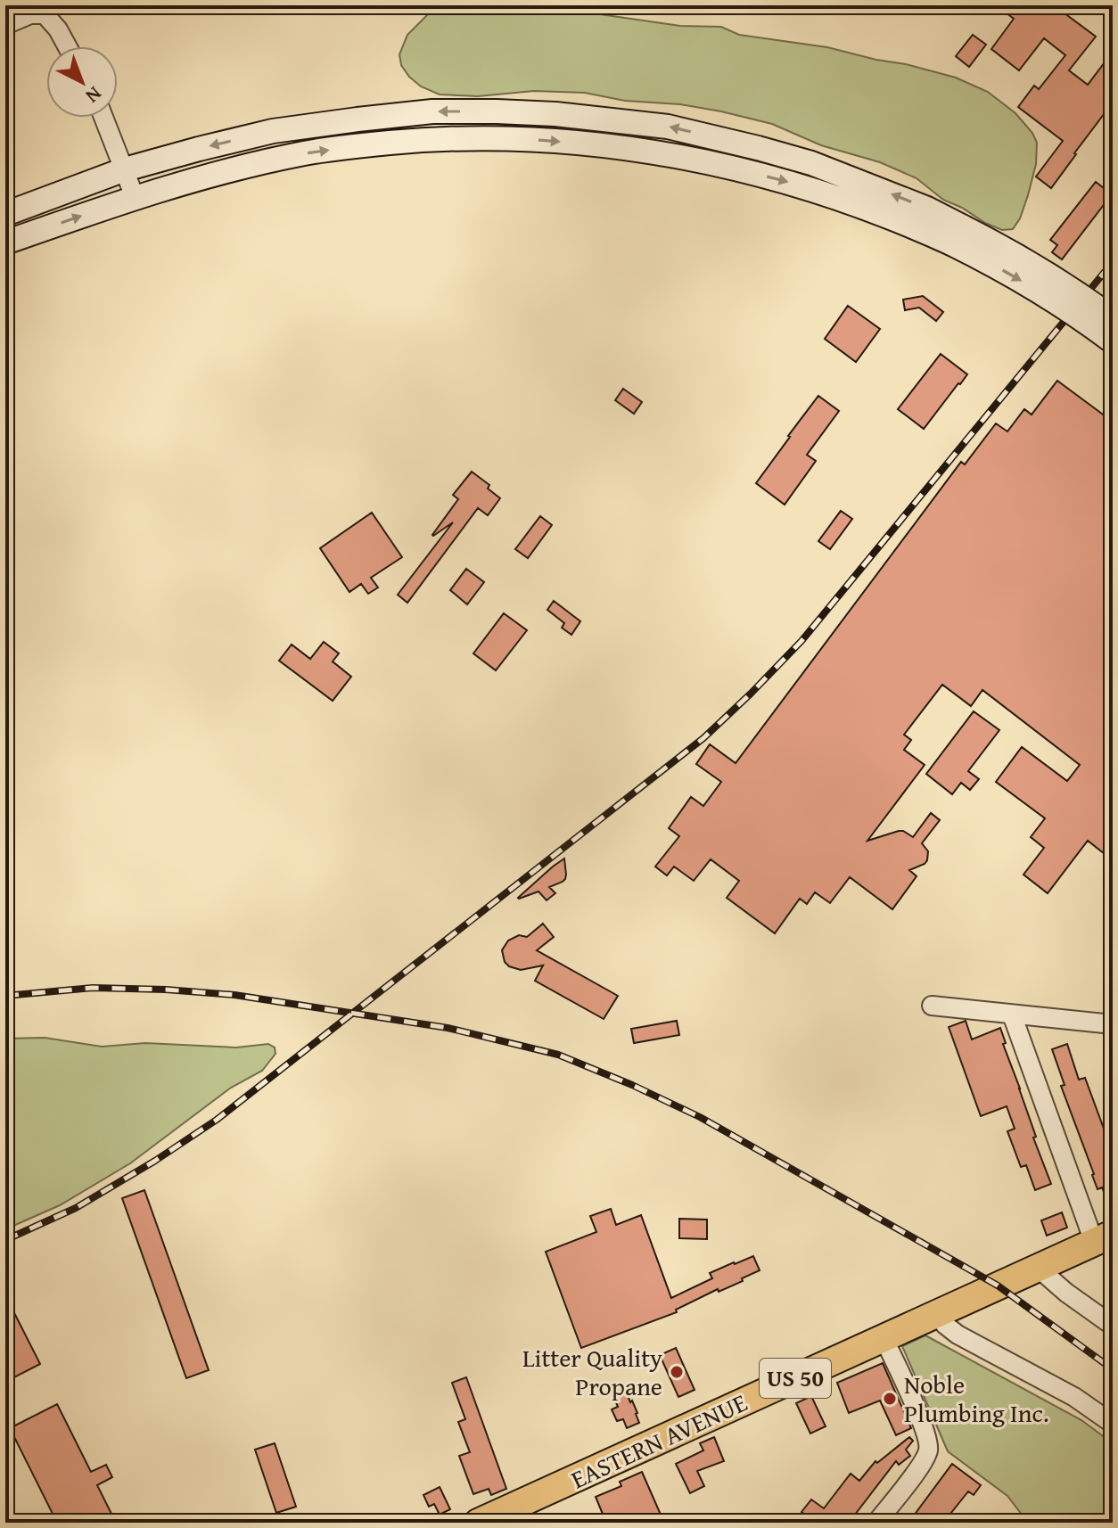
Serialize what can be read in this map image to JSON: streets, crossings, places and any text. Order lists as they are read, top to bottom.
{
  "streets": {
    "main road": ["US 50", "EASTERN AVENUE"]
  },
  "places": ["Litter Quality Propane", "Noble Plumbing Inc."],
  "north": "bottom right"
}
